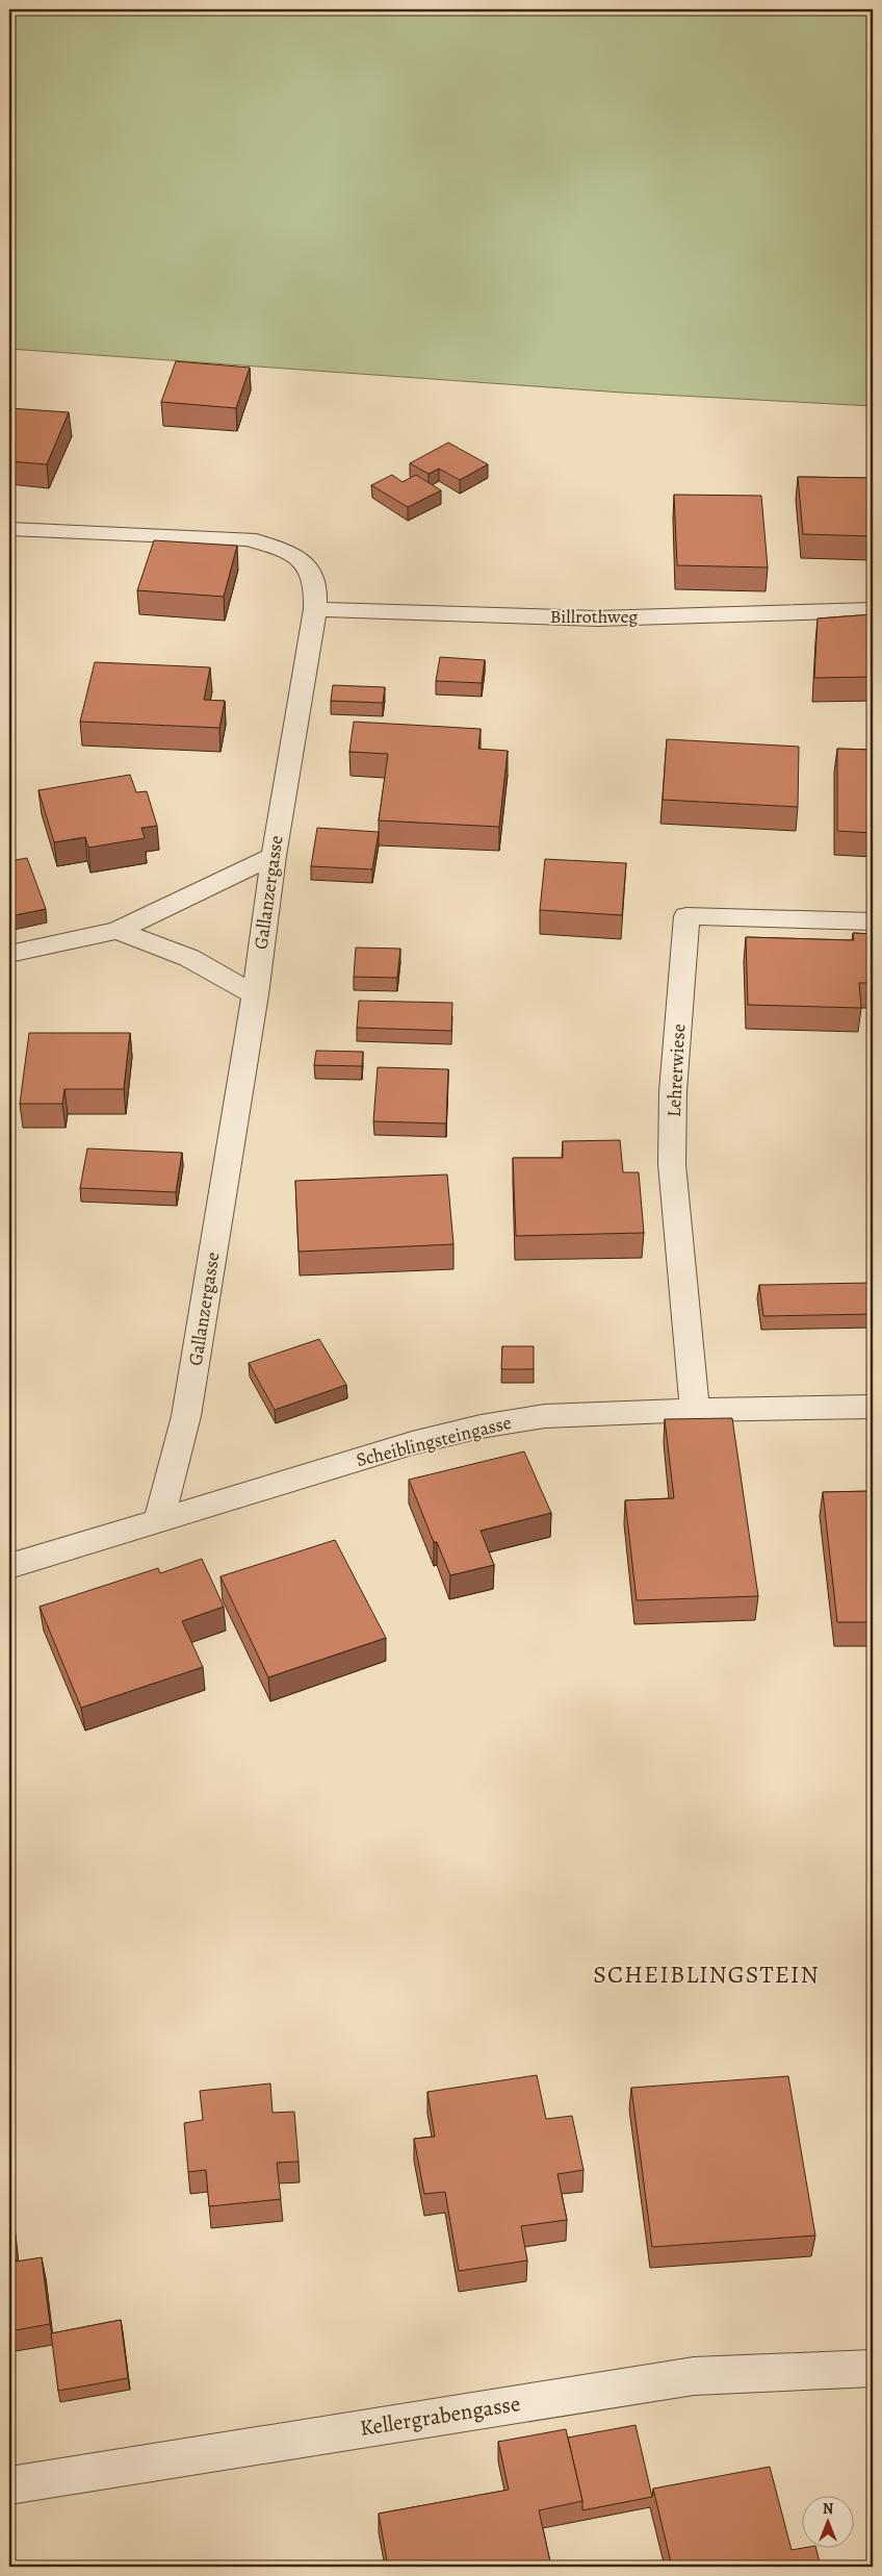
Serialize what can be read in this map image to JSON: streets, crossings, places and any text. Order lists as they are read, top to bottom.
{
  "streets": {
    "street": [
      "Billrothweg",
      "Gallanzergasse",
      "Lehrerwiese",
      "Scheiblingsteingasse",
      "Kellergrabengasse"
    ]
  },
  "crossings": [
    ["Billrothweg", "Gallanzergasse"],
    ["Gallanzergasse", "Scheiblingsteingasse"],
    ["Lehrerwiese", "Scheiblingsteingasse"]
  ],
  "districts": ["SCHEIBLINGSTEIN"],
  "north": "top"
}
